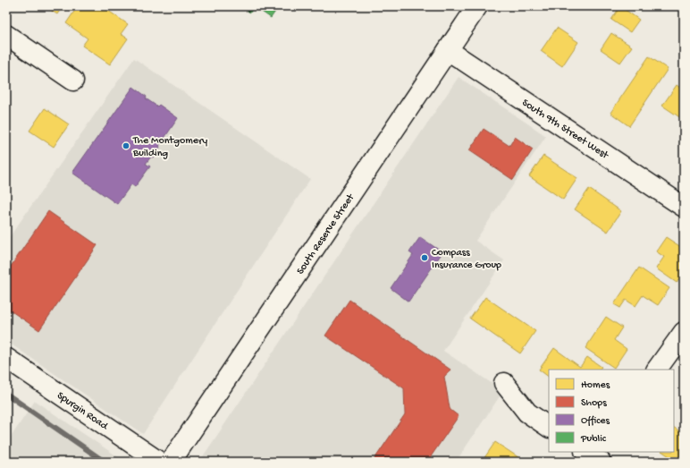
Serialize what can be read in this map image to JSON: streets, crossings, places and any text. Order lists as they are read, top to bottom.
{
  "streets": {
    "main road": ["South 9th Street West", "South Reserve Street", "Spurgin Road"]
  },
  "crossings": [
    ["South 9th Street West", "South Reserve Street"]
  ],
  "places": ["The Montgomery Building", "Compass Insurance Group"],
  "legend": [
    "Homes",
    "Shops",
    "Offices",
    "Public"
  ]
}
